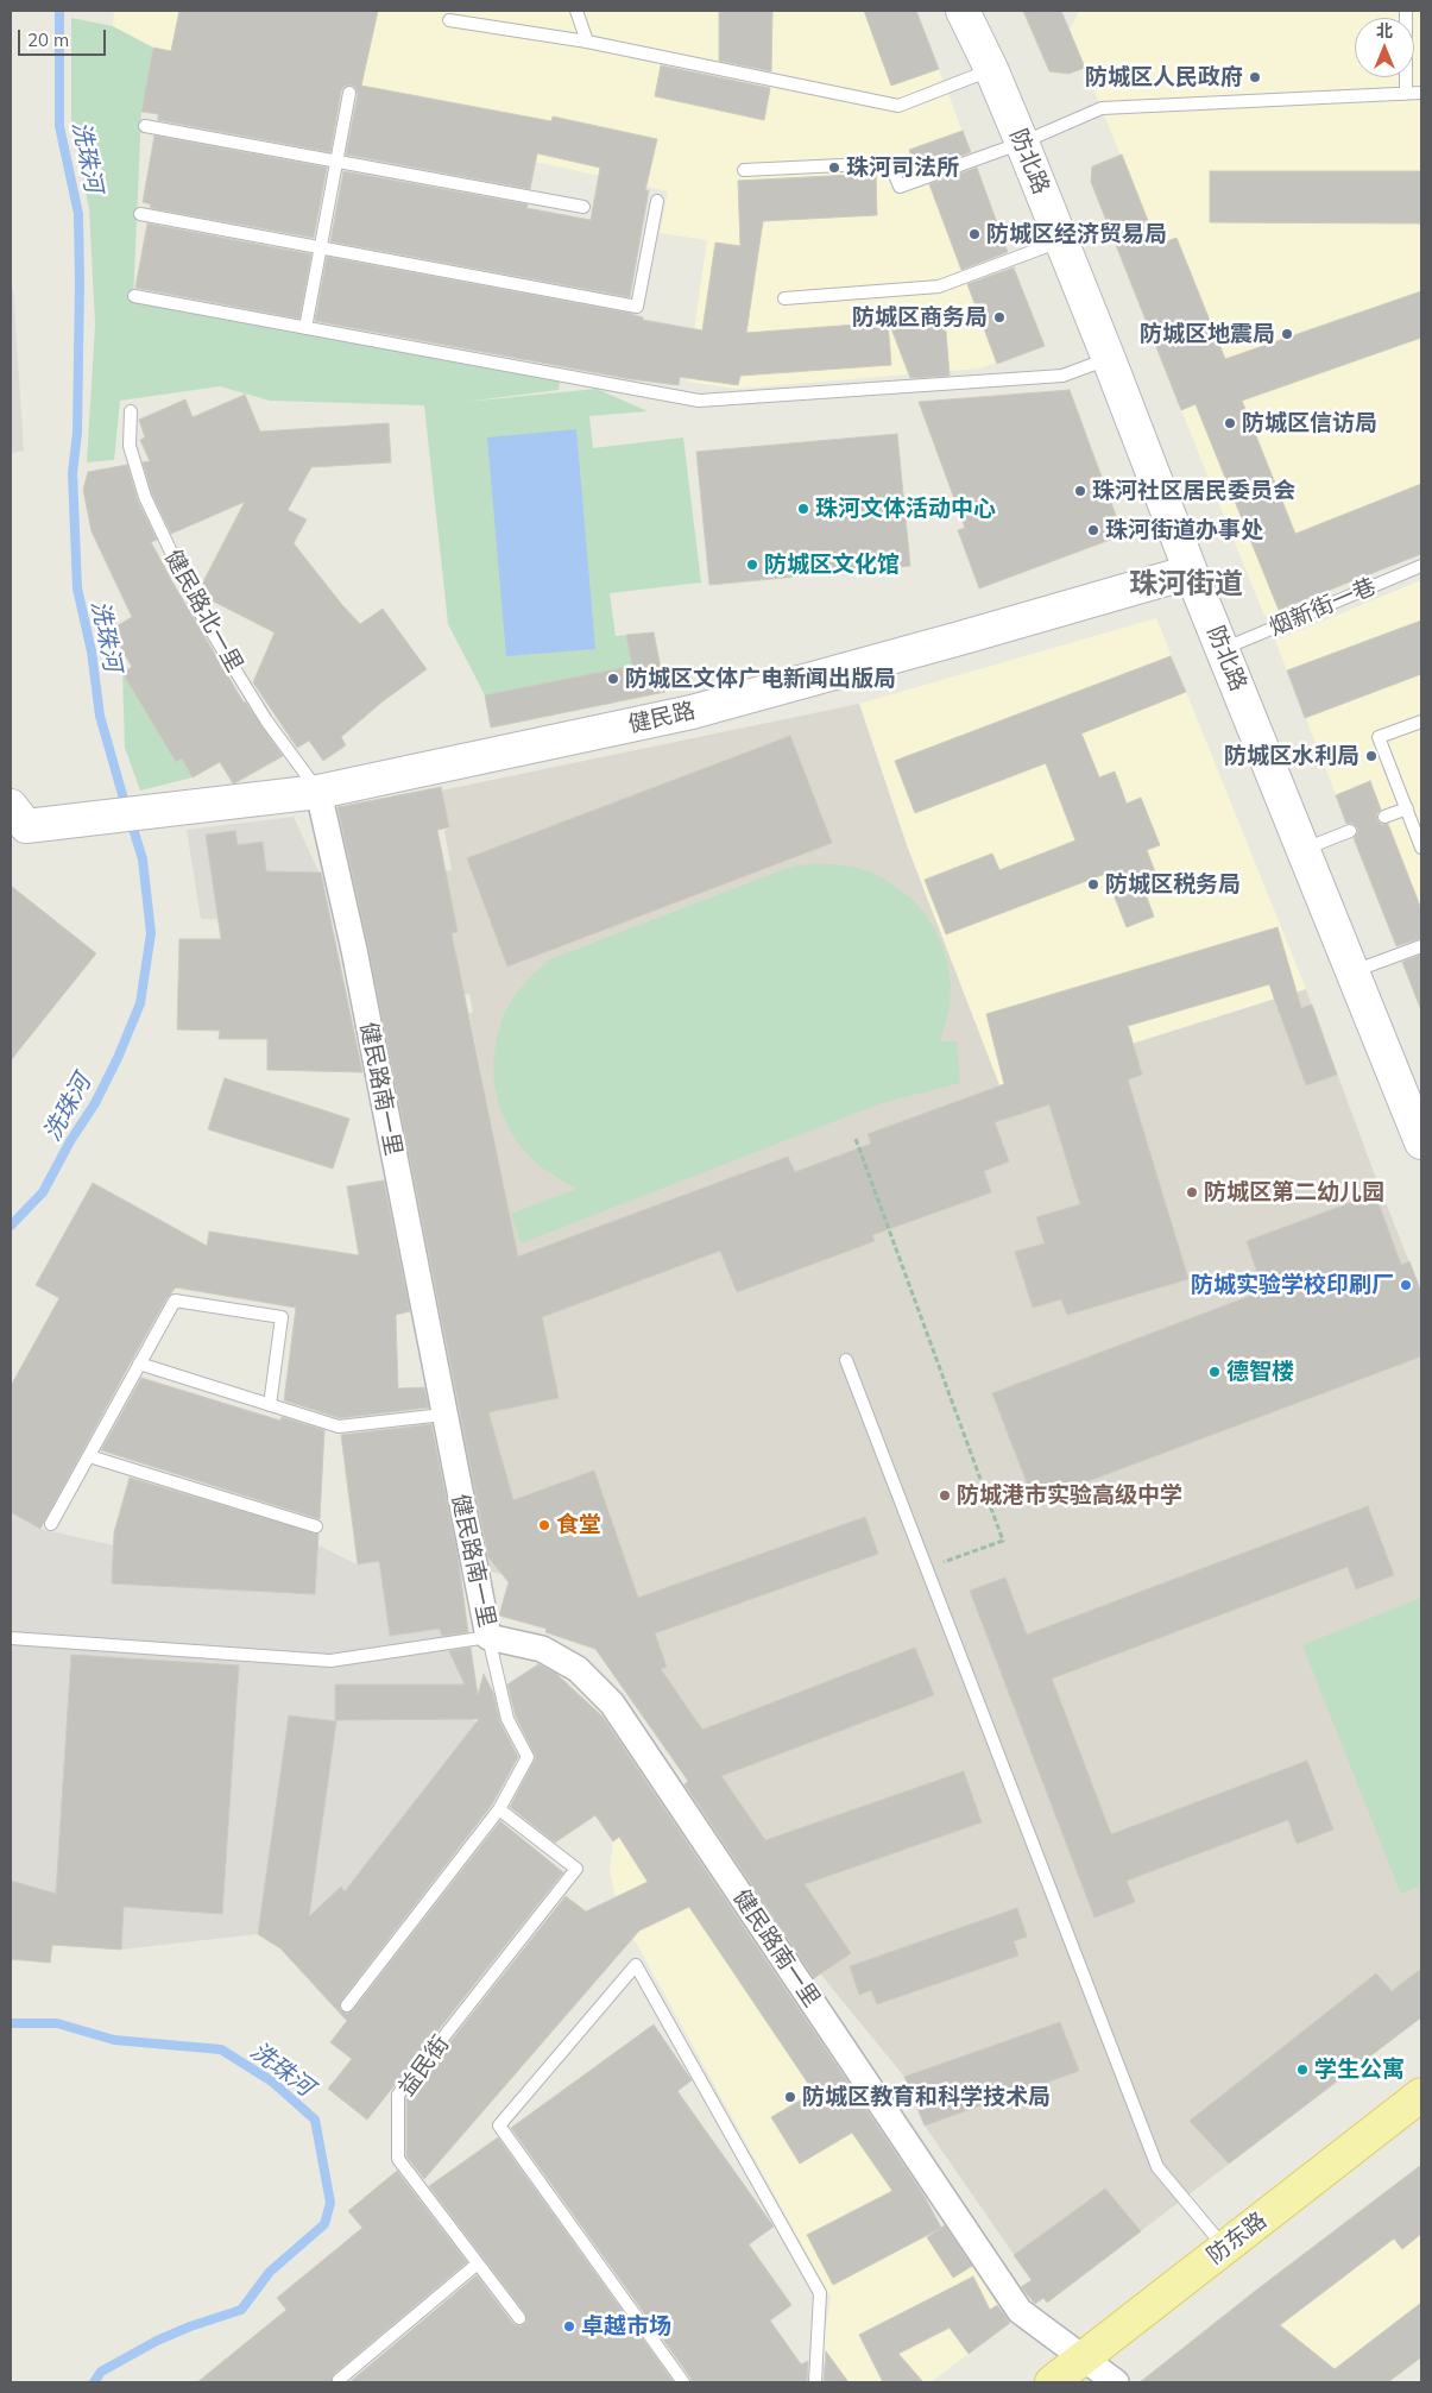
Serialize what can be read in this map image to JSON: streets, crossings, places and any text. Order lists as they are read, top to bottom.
{
  "streets": {
    "main road": ["防东路"],
    "street": ["防北路", "健民路", "健民路南一里"],
    "lane": ["烟新街一巷", "健民路北一里", "益民街"]
  },
  "crossings": [
    ["防北路", "烟新街一巷"],
    ["防北路", "健民路"],
    ["健民路北一里", "健民路"],
    ["健民路北一里", "健民路南一里"],
    ["健民路", "健民路南一里"],
    ["健民路南一里", "防东路"]
  ],
  "districts": ["珠河街道"],
  "water": ["洗珠河"],
  "places": [
    "防城区人民政府",
    "珠河司法所",
    "防城区经济贸易局",
    "防城区商务局",
    "防城区地震局",
    "防城区信访局",
    "珠河社区居民委员会",
    "珠河文体活动中心",
    "珠河街道办事处",
    "防城区文化馆",
    "防城区文体广电新闻出版局",
    "防城区水利局",
    "防城区税务局",
    "防城区第二幼儿园",
    "防城实验学校印刷厂",
    "德智楼",
    "防城港市实验高级中学",
    "食堂",
    "学生公寓",
    "防城区教育和科学技术局",
    "卓越市场"
  ],
  "scale_bar": "20 m",
  "north": "top"
}
